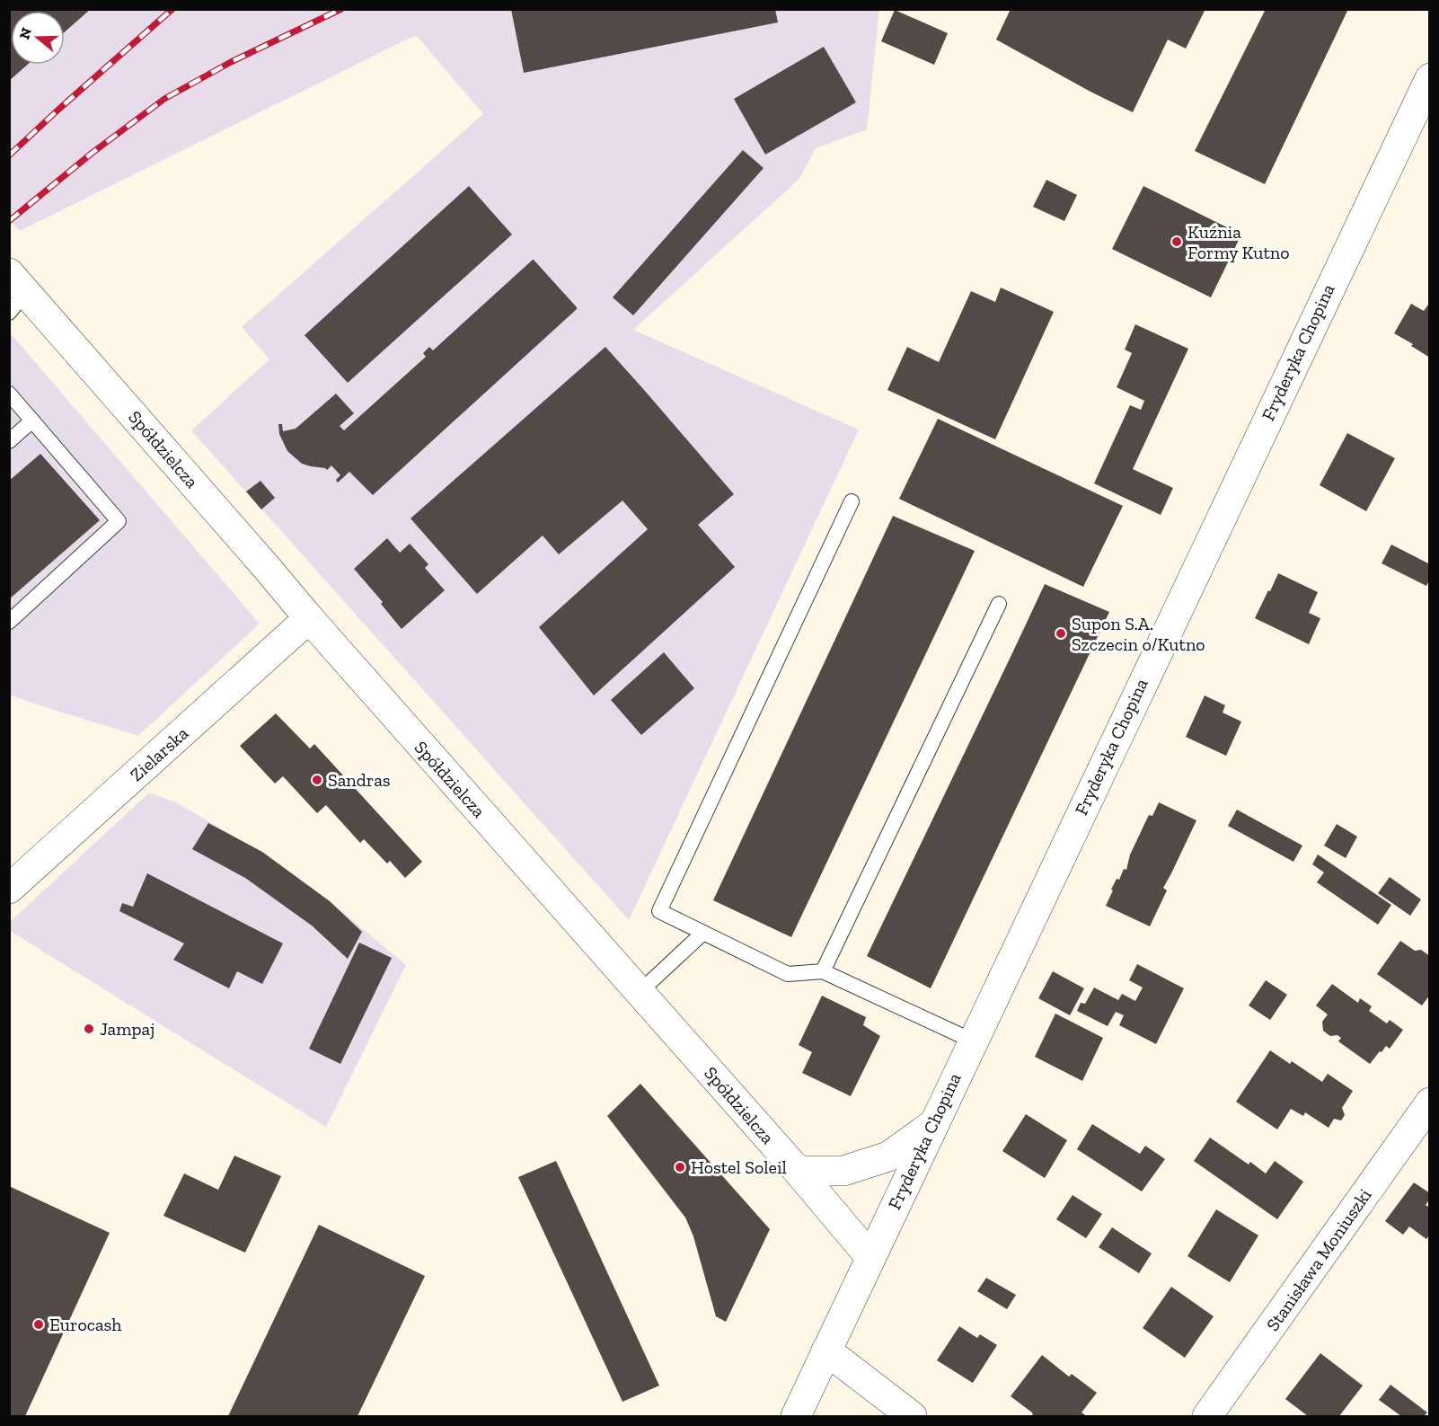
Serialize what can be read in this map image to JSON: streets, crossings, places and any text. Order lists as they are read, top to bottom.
{
  "streets": {
    "street": [
      "Fryderyka Chopina",
      "Spółdzielcza",
      "Zielarska",
      "Stanisława Moniuszki"
    ]
  },
  "crossings": [
    ["Fryderyka Chopina", "Spółdzielcza"],
    ["Spółdzielcza", "Zielarska"]
  ],
  "places": [
    "Kuźnia Formy Kutno",
    "Supon S.A. Szczecin o/Kutno",
    "Sandras",
    "Jampaj",
    "Hostel Soleil",
    "Eurocash"
  ],
  "north": "left"
}
